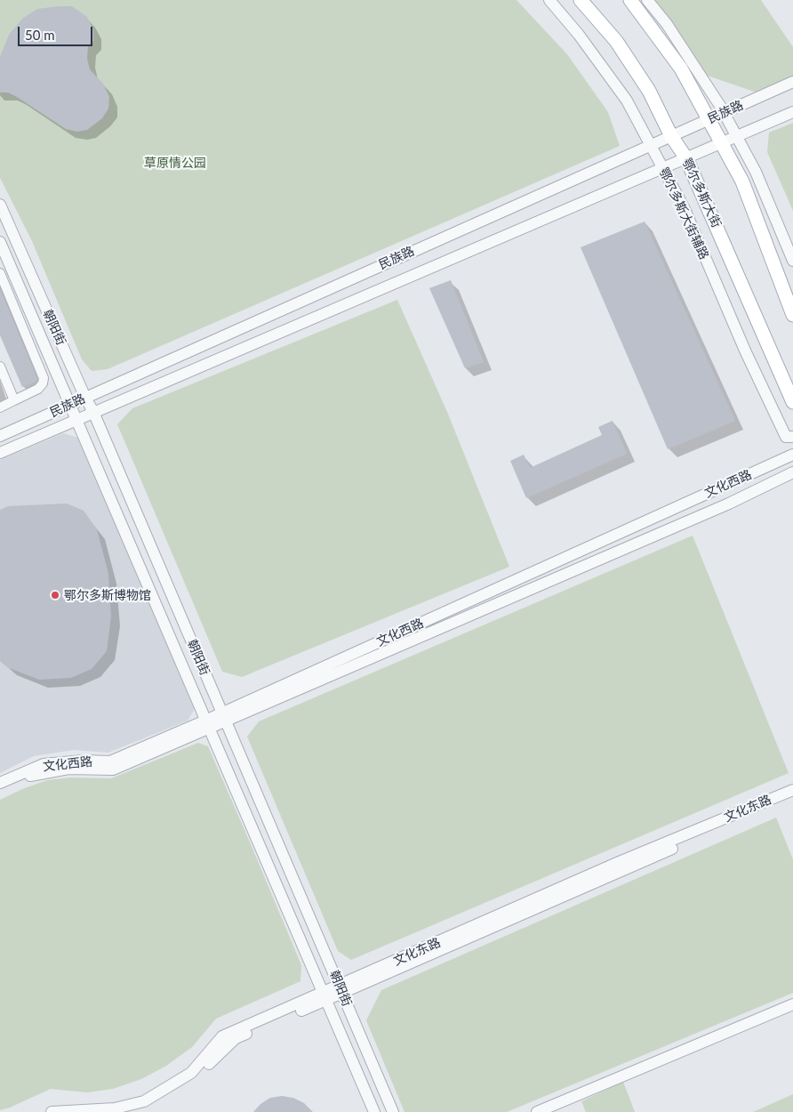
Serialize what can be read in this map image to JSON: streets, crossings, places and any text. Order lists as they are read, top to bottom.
{
  "streets": {
    "main road": ["鄂尔多斯大街"],
    "street": [
      "民族路",
      "鄂尔多斯大街辅路",
      "朝阳街",
      "文化西路",
      "文化东路"
    ]
  },
  "crossings": [
    ["民族路", "鄂尔多斯大街"],
    ["民族路", "鄂尔多斯大街辅路"],
    ["民族路", "朝阳街"],
    ["朝阳街", "文化西路"],
    ["朝阳街", "文化东路"]
  ],
  "parks": ["草原情公园"],
  "places": ["鄂尔多斯博物馆"],
  "scale_bar": "50 m"
}
